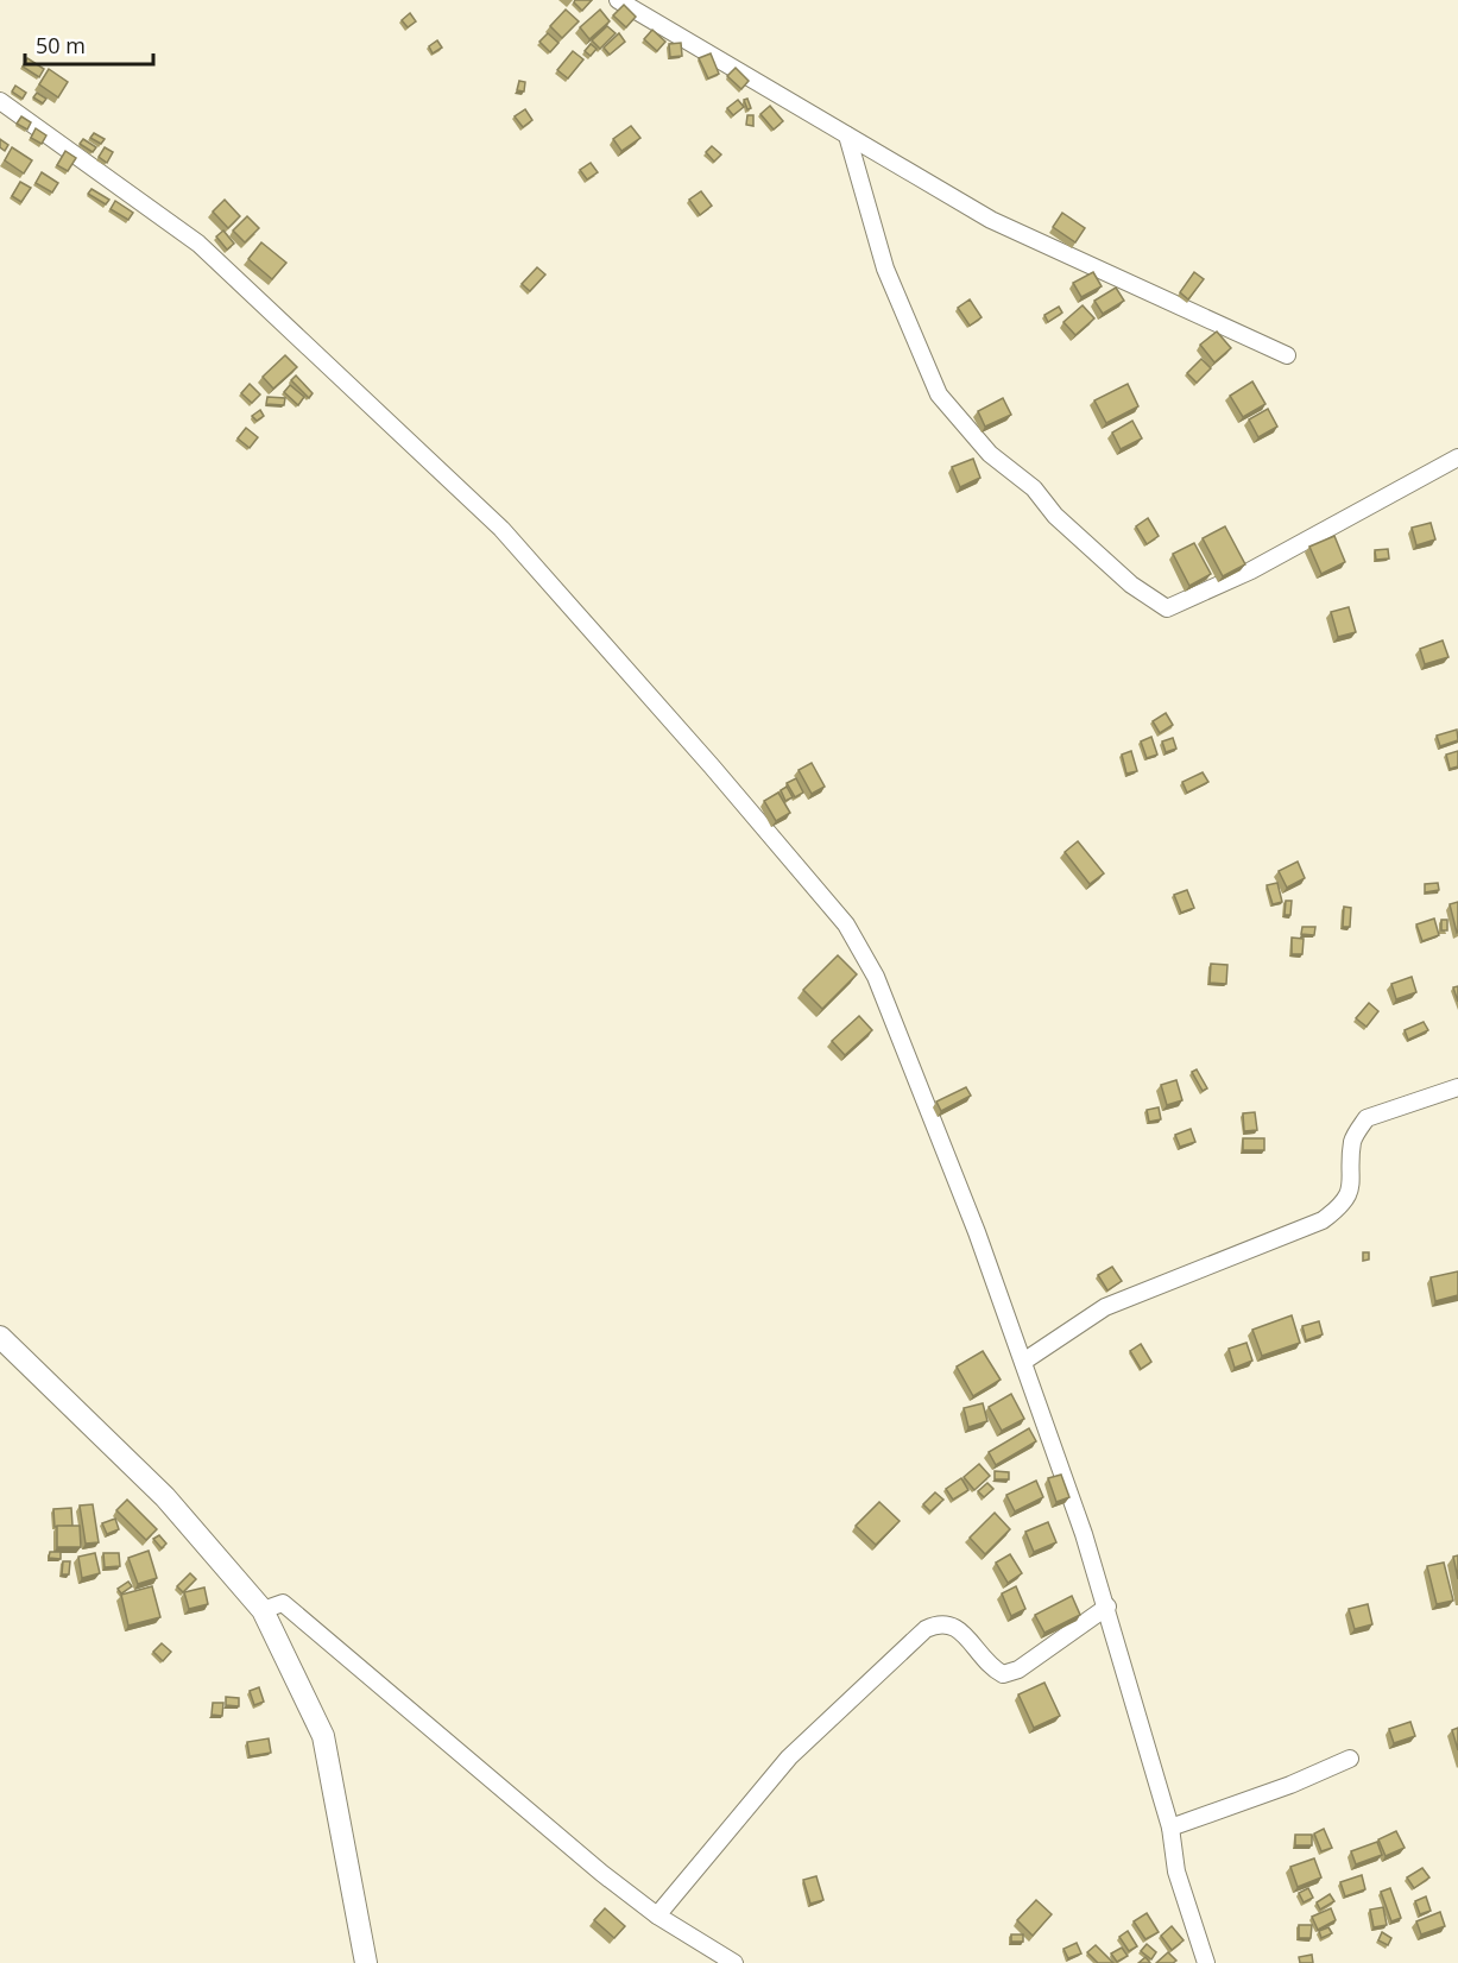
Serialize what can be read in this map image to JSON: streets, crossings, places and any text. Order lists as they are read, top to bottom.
{
  "scale_bar": "50 m"
}
